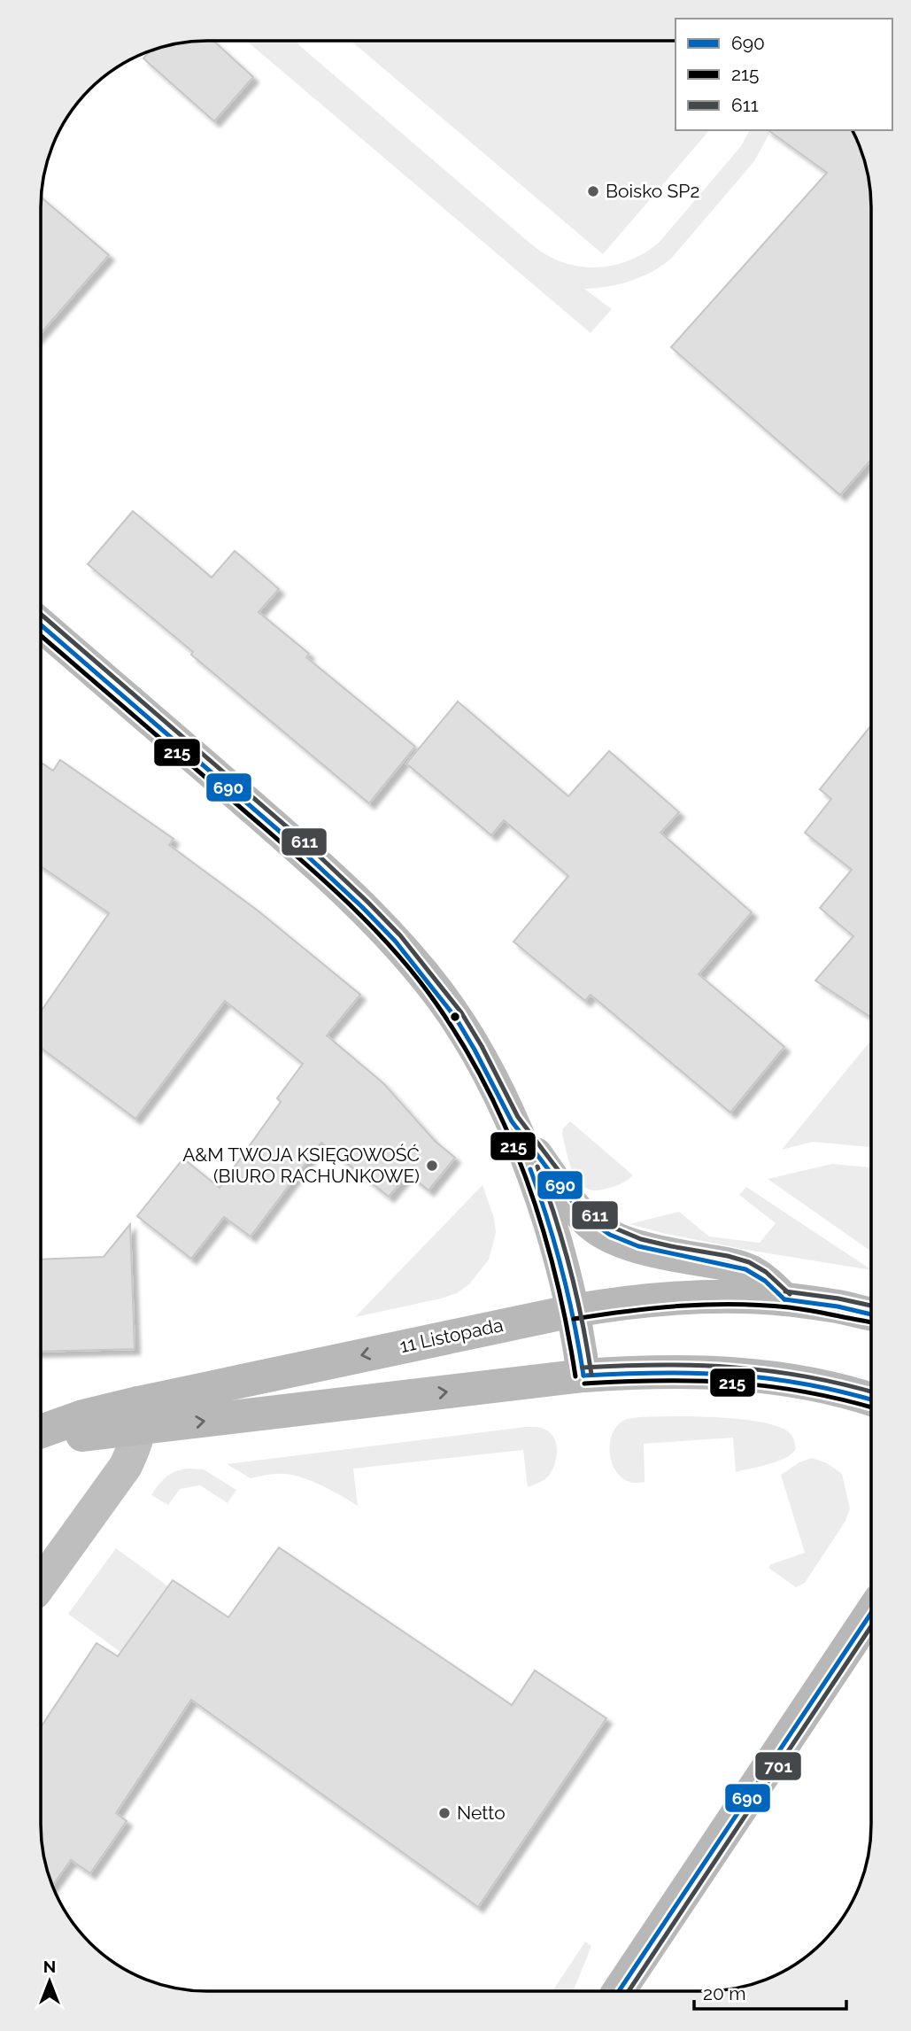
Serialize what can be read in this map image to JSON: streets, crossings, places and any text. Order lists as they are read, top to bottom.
{
  "streets": {
    "street": ["11 Listopada"]
  },
  "places": ["Boisko SP2", "A&M TWOJA KSIĘGOWOŚĆ (BIURO RACHUNKOWE)", "Netto"],
  "lines": [
    "transit line 611",
    "transit line 690",
    "transit line 215",
    "transit line 701"
  ],
  "legend": ["690", "215", "611"],
  "scale_bar": "20 m",
  "north": "top"
}
